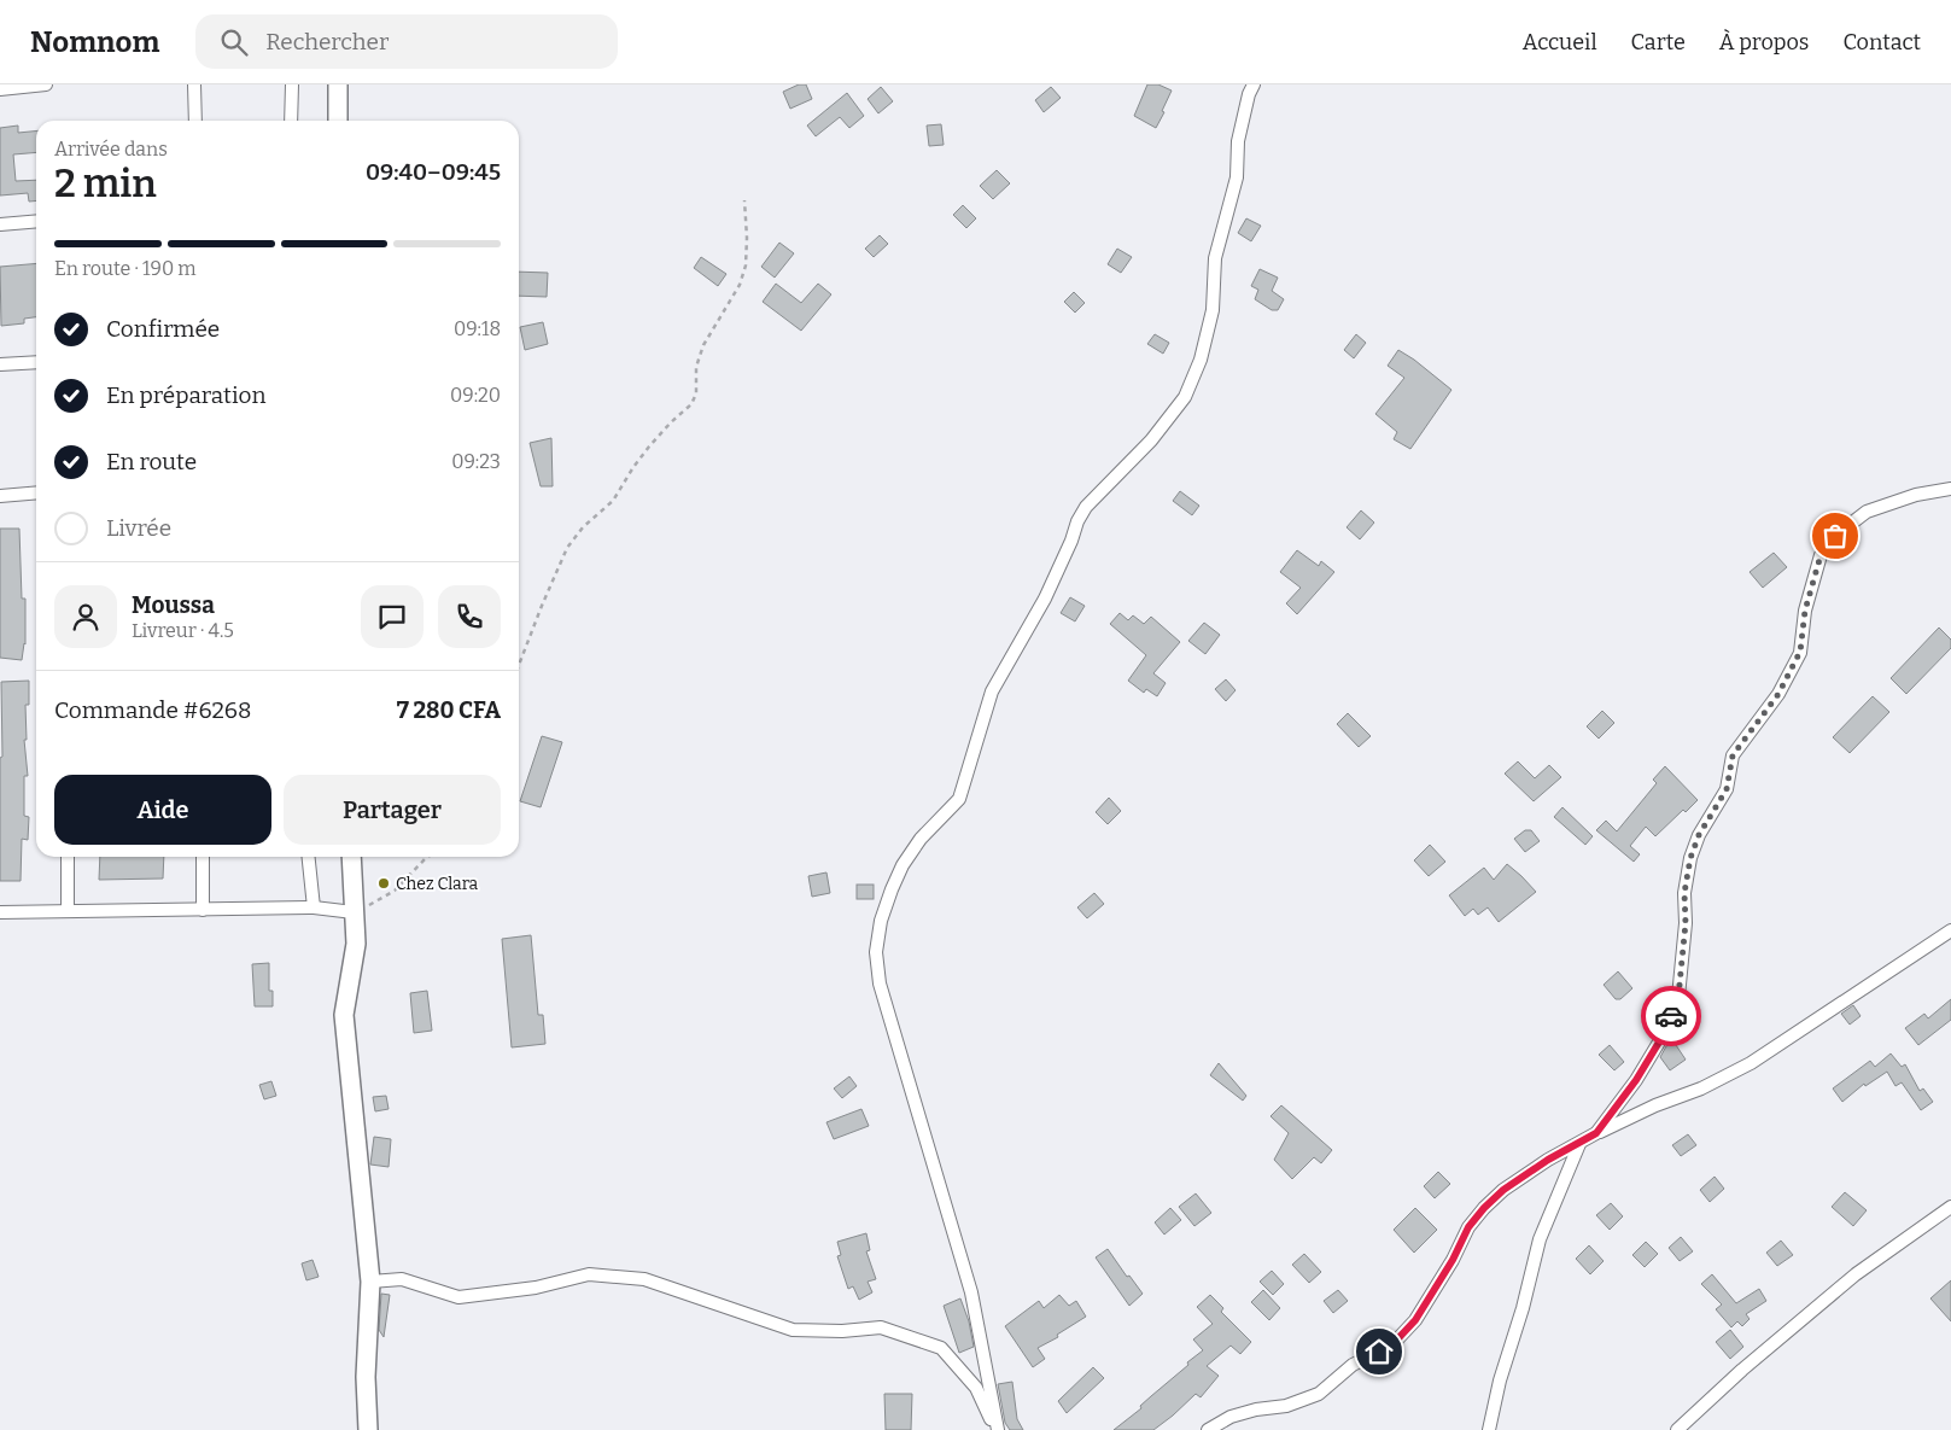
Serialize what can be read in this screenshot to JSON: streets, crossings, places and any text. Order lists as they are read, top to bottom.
{
  "places": ["Chez Clara"],
  "page": {
    "header": "Nomnom",
    "search": "Rechercher",
    "nav": [
      "Accueil",
      "Carte",
      "À propos",
      "Contact"
    ],
    "heading": ["2 min", "Arrivée dans", "09:40–09:45"],
    "panel": [
      "Moussa",
      "Livreur · 4.5",
      "Commande #6268",
      "7 280 CFA"
    ],
    "bar": "En route · 190 m",
    "list": [
      ["Confirmée", "09:18"],
      ["En préparation", "09:20"],
      ["En route", "09:23"],
      "Livrée"
    ],
    "buttons": ["Aide", "Partager"]
  }
}
